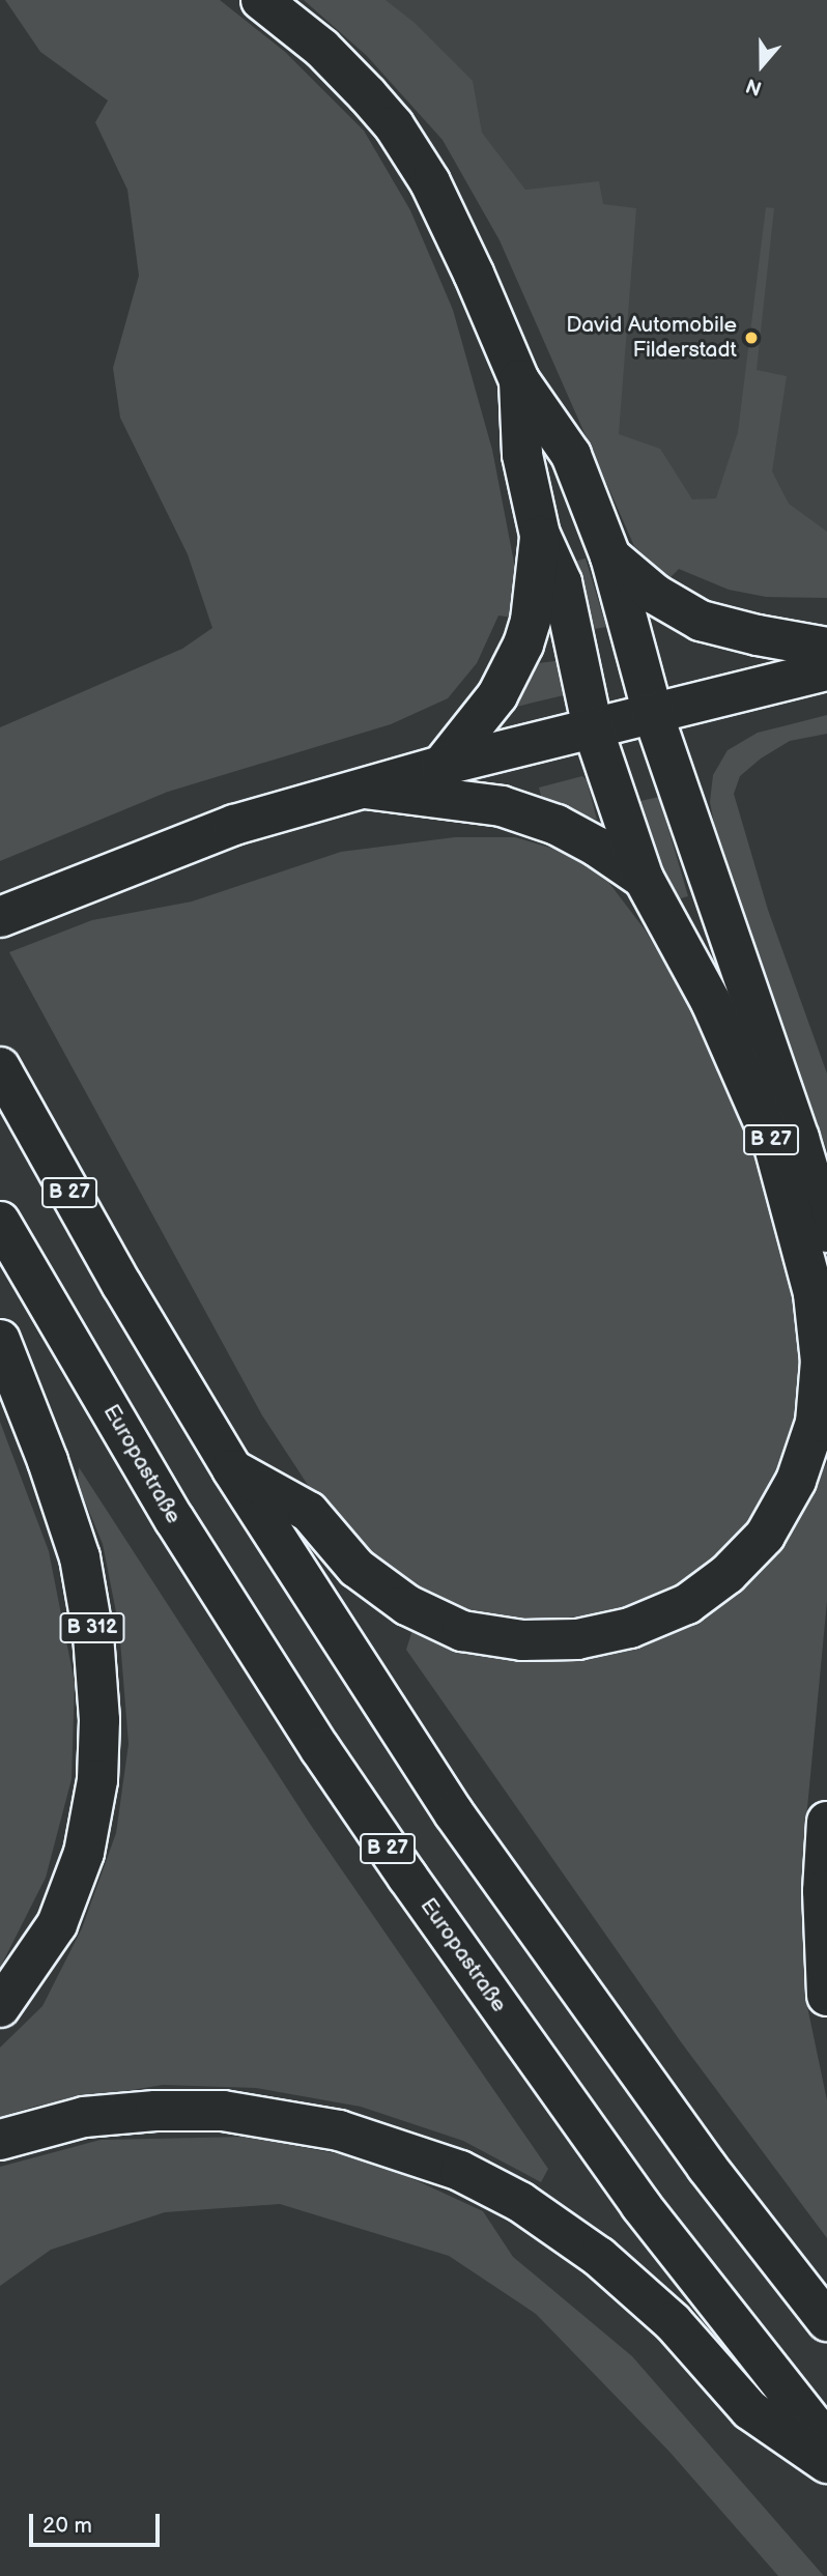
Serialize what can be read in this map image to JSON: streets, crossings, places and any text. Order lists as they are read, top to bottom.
{
  "streets": {
    "main road": ["B 27", "Europastraße", "B 312"]
  },
  "places": ["David Automobile Filderstadt"],
  "scale_bar": "20 m",
  "north": "bottom"
}
